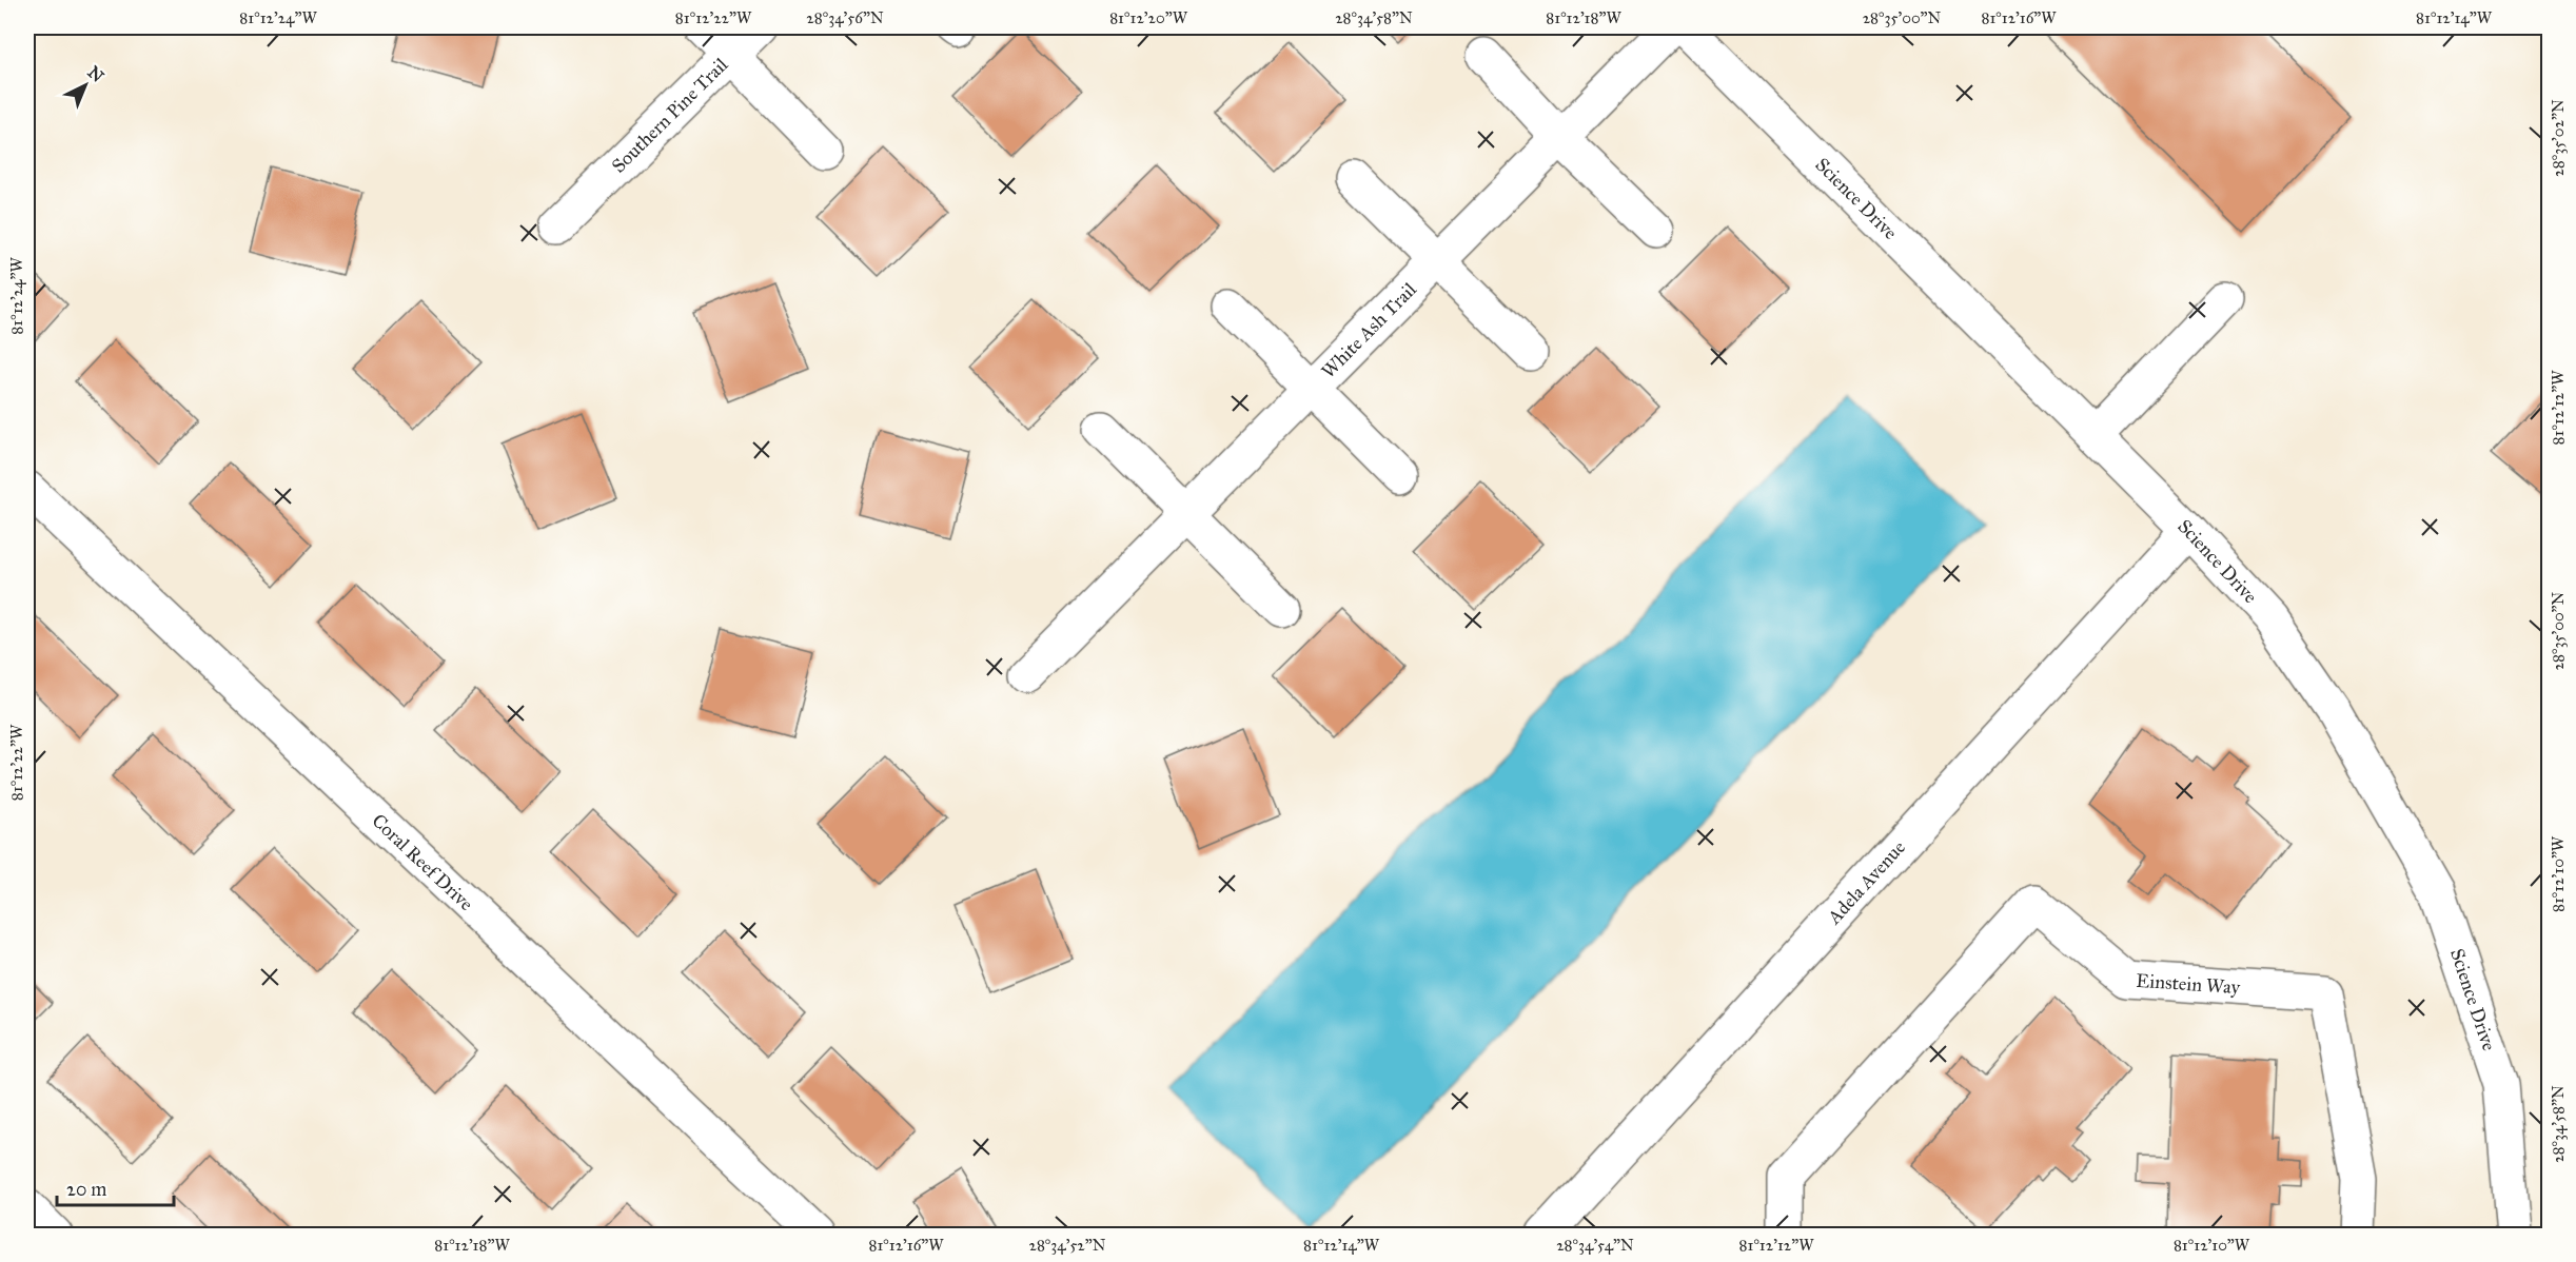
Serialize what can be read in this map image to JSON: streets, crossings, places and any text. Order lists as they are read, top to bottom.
{
  "streets": {
    "street": [
      "Southern Pine Trail",
      "Science Drive",
      "White Ash Trail",
      "Coral Reef Drive",
      "Adela Avenue",
      "Einstein Way"
    ]
  },
  "crossings": [
    ["Science Drive", "Adela Avenue"]
  ],
  "scale_bar": "20 m",
  "north": "top right",
  "coordinates": [
    "81°12'24\"W",
    "81°12'22\"W",
    "28°34'56\"N",
    "81°12'20\"W",
    "28°34'58\"N",
    "81°12'18\"W",
    "28°35'00\"N",
    "81°12'16\"W",
    "81°12'14\"W",
    "28°35'02\"N",
    "81°12'12\"W",
    "81°12'10\"W",
    "28°34'52\"N",
    "28°34'54\"N"
  ]
}
